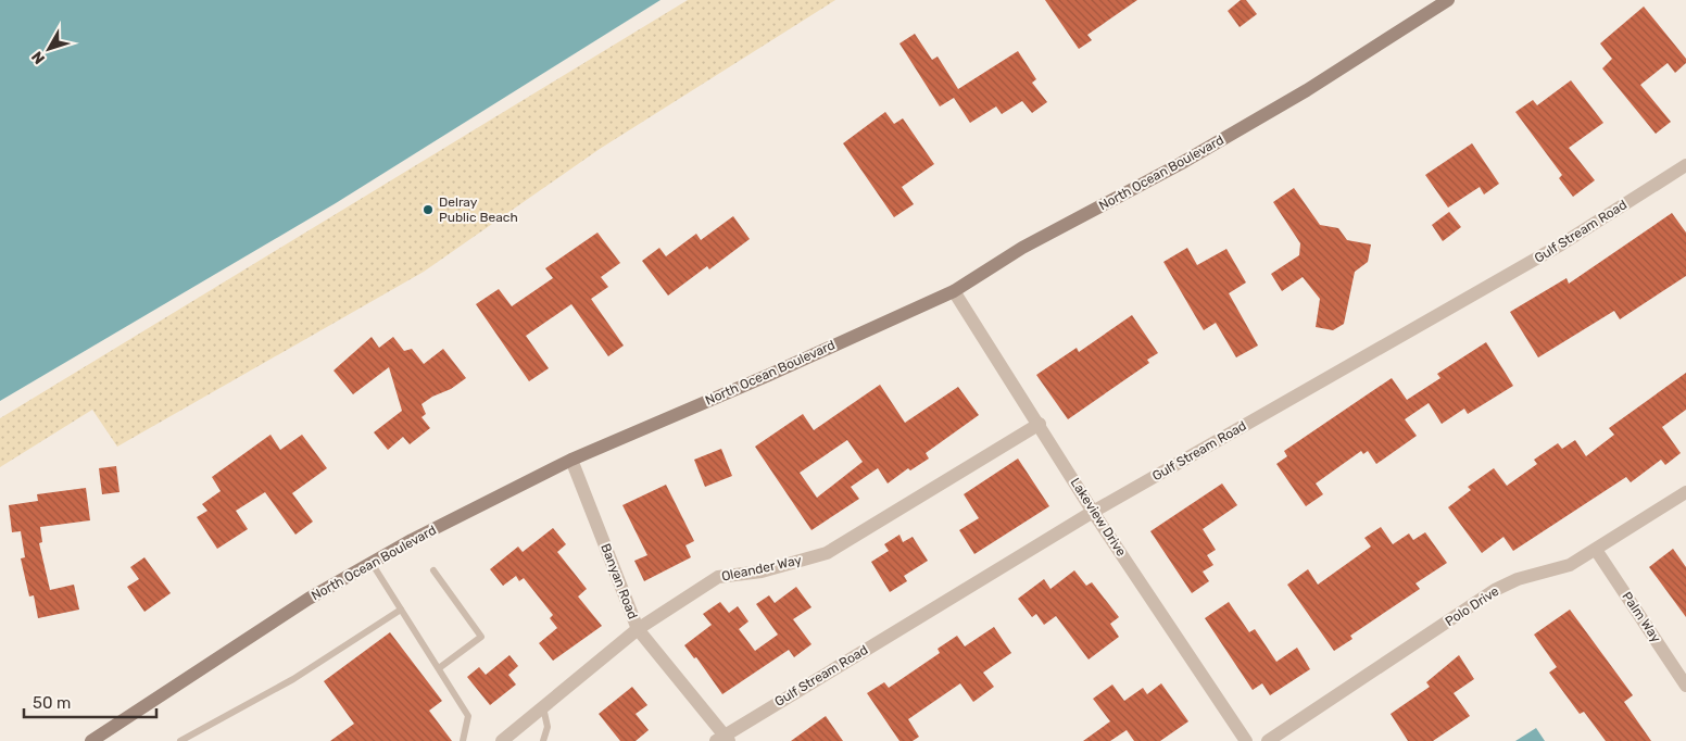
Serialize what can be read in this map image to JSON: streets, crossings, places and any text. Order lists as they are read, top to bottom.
{
  "streets": {
    "main road": ["North Ocean Boulevard"],
    "street": [
      "Gulf Stream Road",
      "Lakeview Drive",
      "Oleander Way",
      "Banyan Road",
      "Polo Drive",
      "Palm Way"
    ]
  },
  "crossings": [
    ["North Ocean Boulevard", "Lakeview Drive"],
    ["North Ocean Boulevard", "Banyan Road"],
    ["Gulf Stream Road", "Lakeview Drive"],
    ["Gulf Stream Road", "Banyan Road"],
    ["Lakeview Drive", "Oleander Way"],
    ["Oleander Way", "Banyan Road"],
    ["Polo Drive", "Palm Way"]
  ],
  "places": ["Delray Public Beach"],
  "scale_bar": "50 m",
  "north": "bottom left"
}
